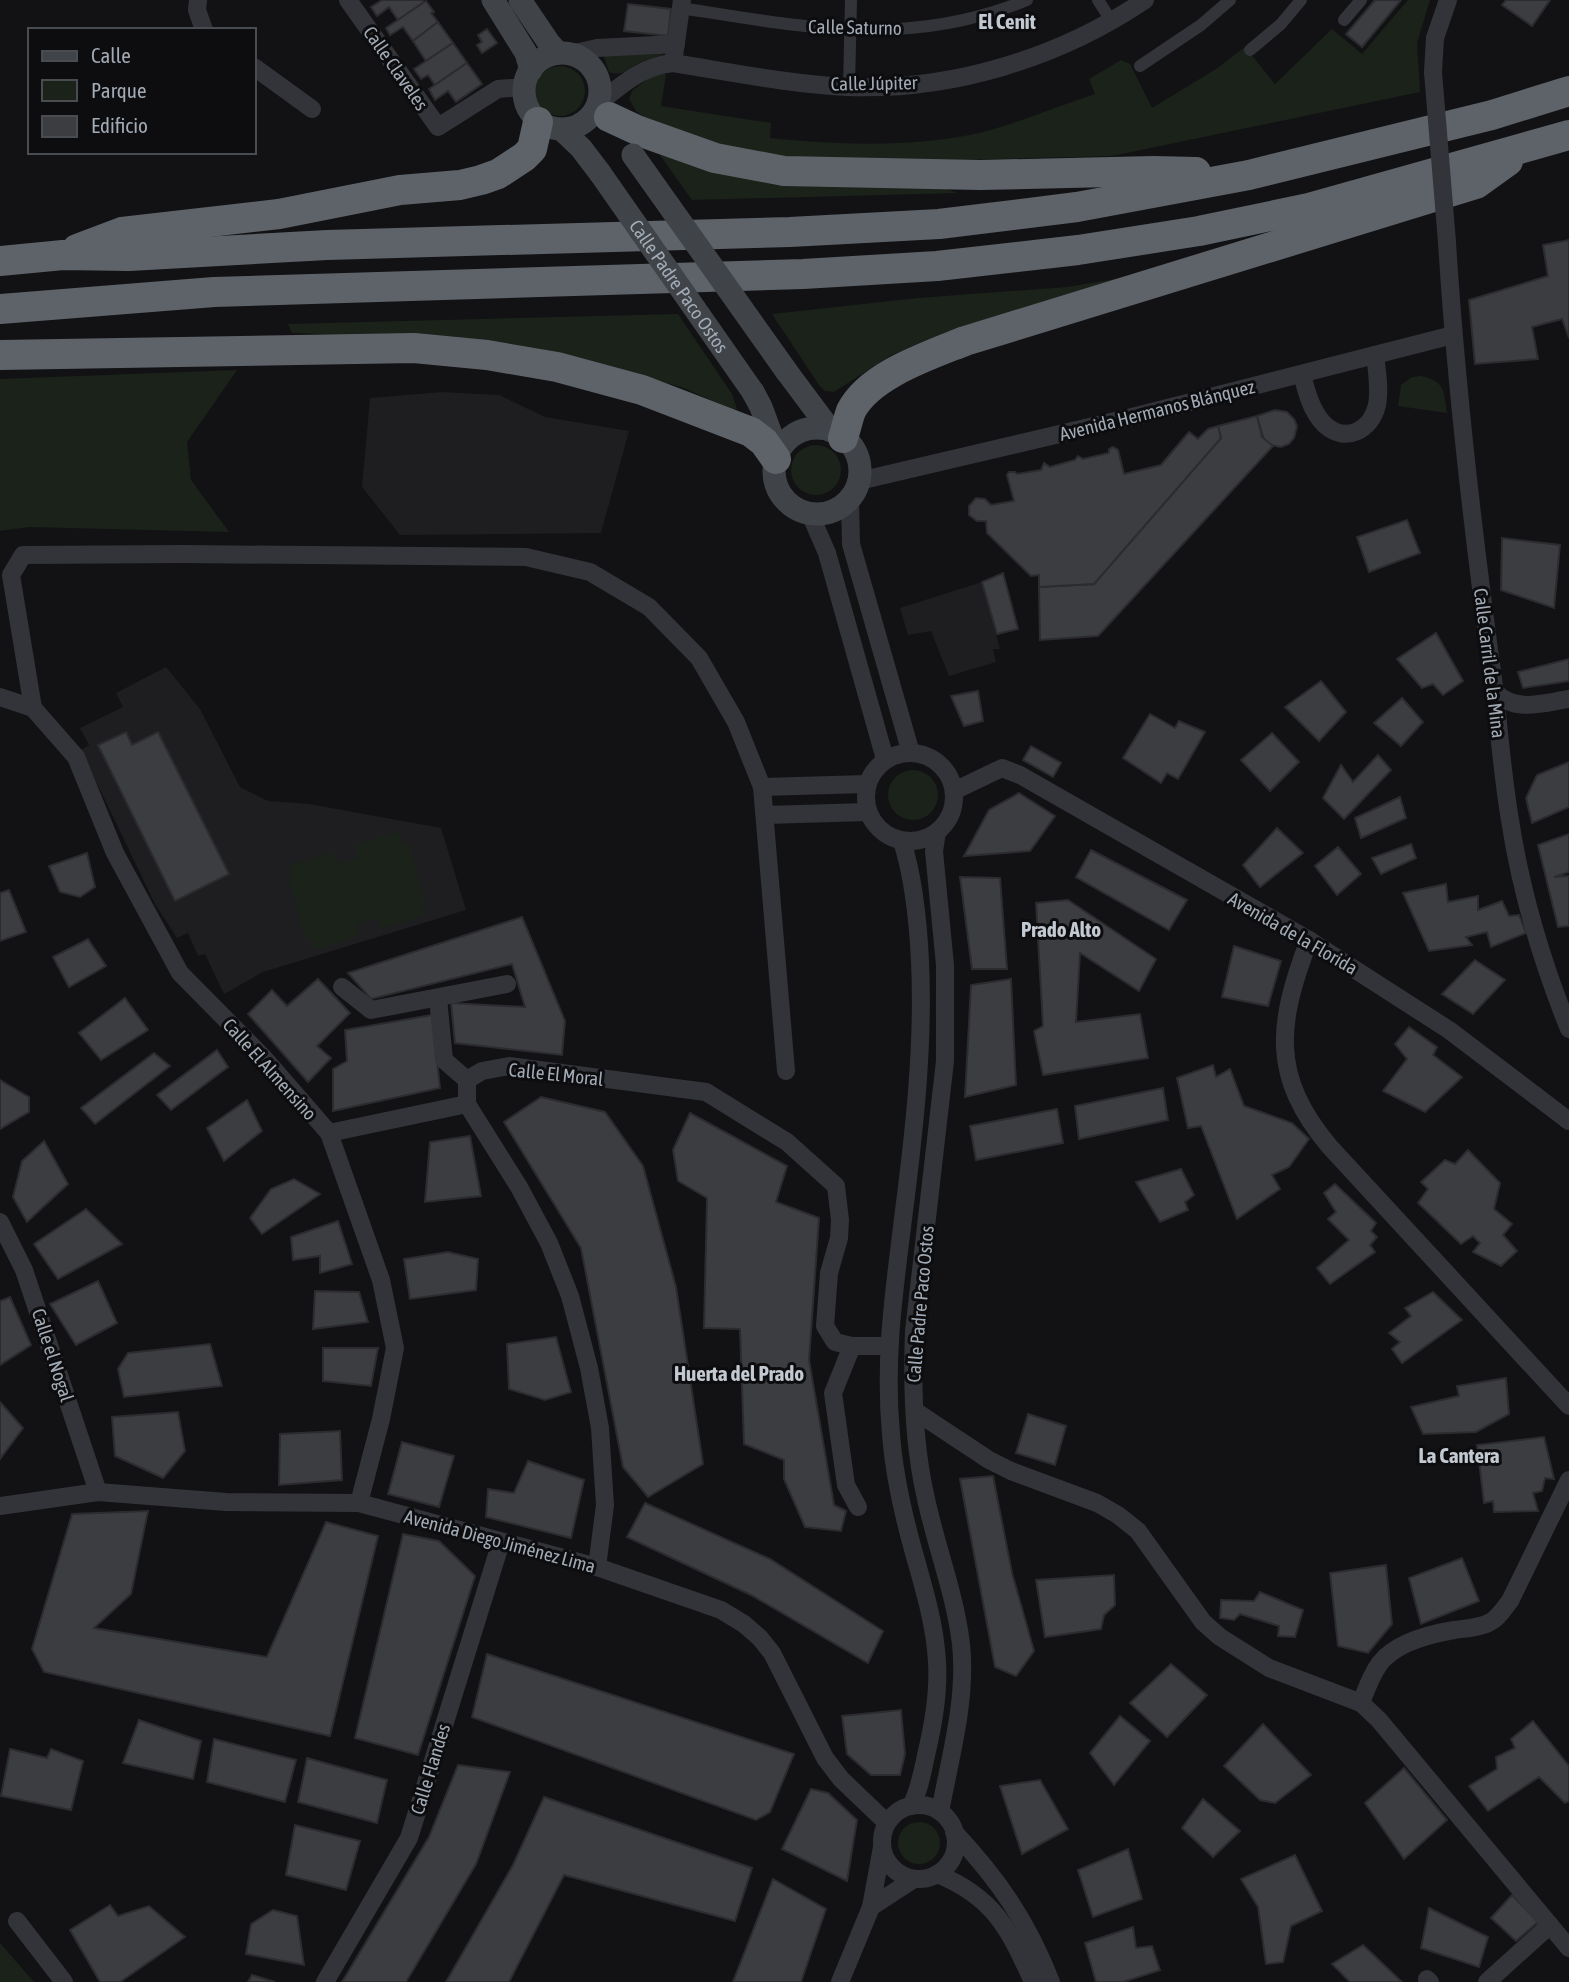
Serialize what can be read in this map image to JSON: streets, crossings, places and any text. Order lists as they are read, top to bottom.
{
  "streets": {
    "main road": ["Calle Padre Paco Ostos"],
    "street": [
      "Calle Saturno",
      "Calle Claveles",
      "Calle Júpiter",
      "Avenida Hermanos Blánquez",
      "Calle Carril de la Mina",
      "Avenida de la Florida",
      "Calle El Almensino",
      "Calle El Moral",
      "Calle el Nogal",
      "Avenida Diego Jiménez Lima",
      "Calle Flandes"
    ]
  },
  "crossings": [
    ["Calle Claveles", "Calle Júpiter"],
    ["Calle Claveles", "Calle Padre Paco Ostos"],
    ["Calle Júpiter", "Calle Padre Paco Ostos"],
    ["Calle Padre Paco Ostos", "Avenida Hermanos Blánquez"],
    ["Calle Padre Paco Ostos", "Avenida de la Florida"],
    ["Calle Padre Paco Ostos", "Avenida Diego Jiménez Lima"],
    ["Avenida Hermanos Blánquez", "Calle Carril de la Mina"],
    ["Calle El Almensino", "Avenida Diego Jiménez Lima"],
    ["Calle el Nogal", "Avenida Diego Jiménez Lima"],
    ["Avenida Diego Jiménez Lima", "Calle Flandes"]
  ],
  "districts": [
    "El Cenit",
    "Prado Alto",
    "Huerta del Prado",
    "La Cantera"
  ],
  "legend": ["Calle", "Parque", "Edificio"]
}
